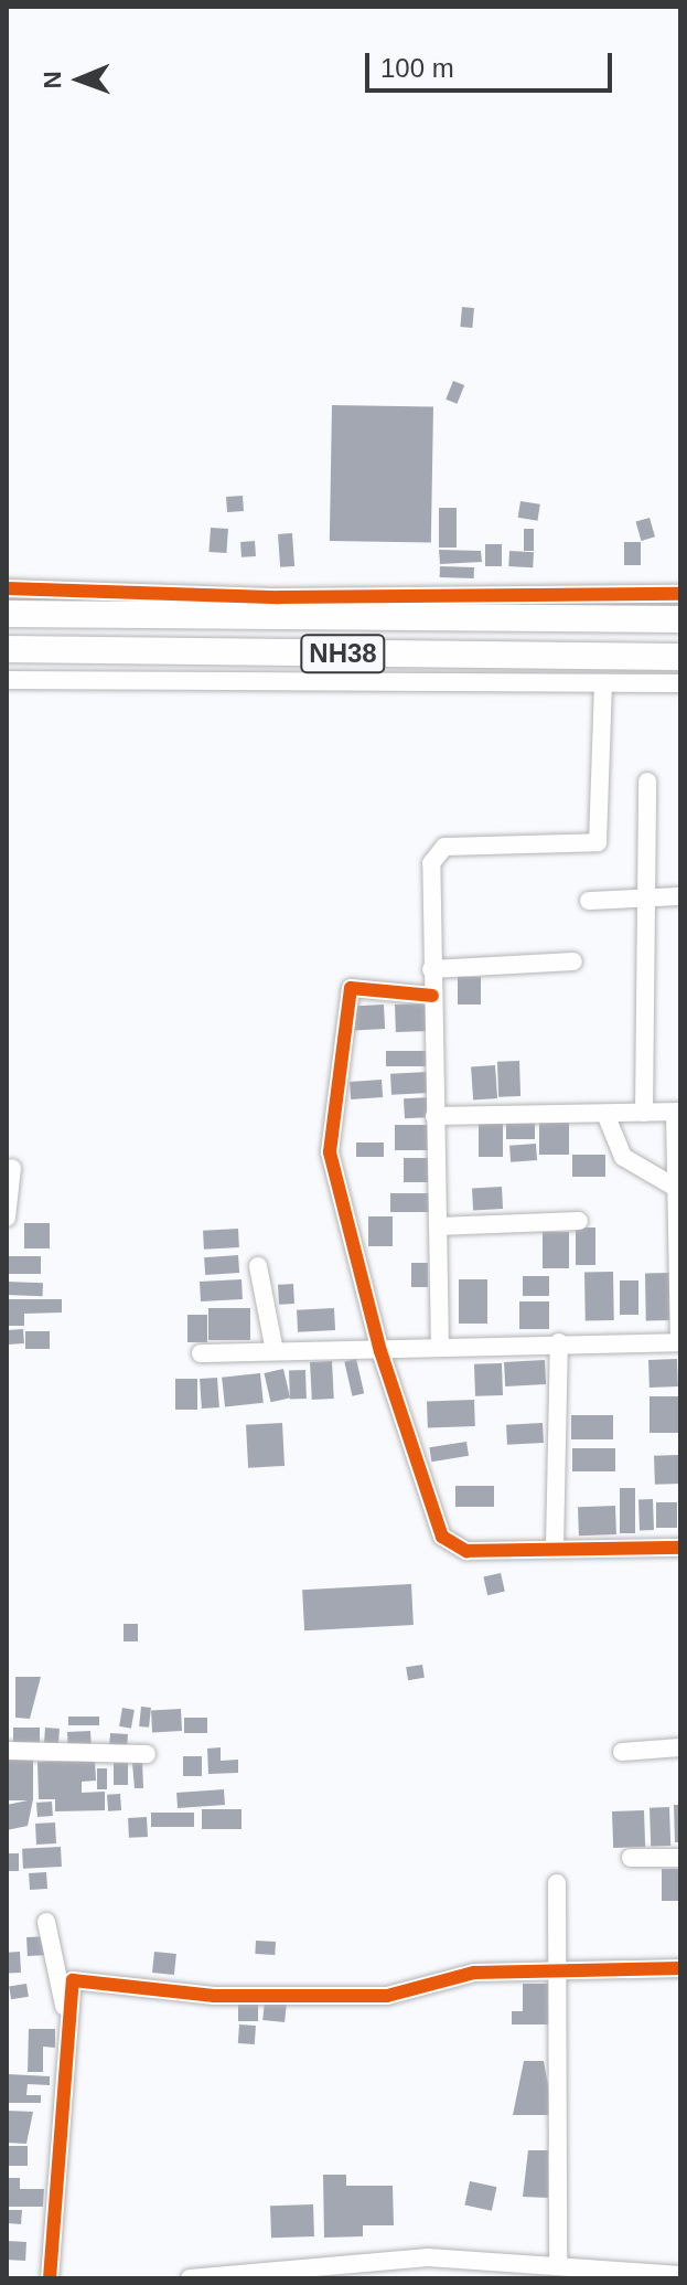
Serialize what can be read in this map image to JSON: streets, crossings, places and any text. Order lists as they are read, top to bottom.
{
  "streets": {
    "highway": ["NH38"]
  },
  "scale_bar": "100 m",
  "north": "left"
}
